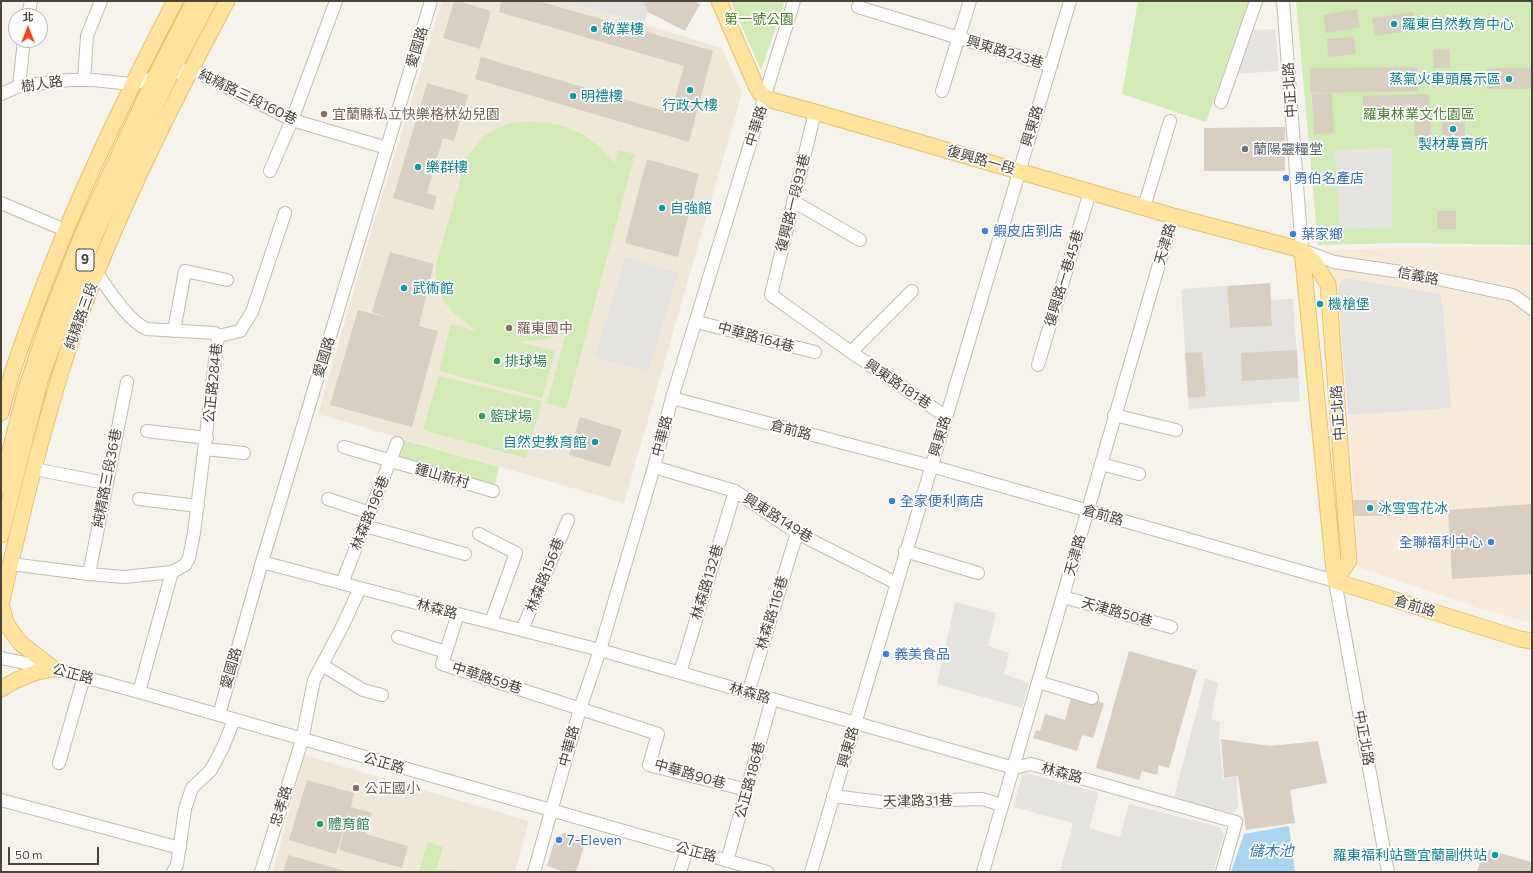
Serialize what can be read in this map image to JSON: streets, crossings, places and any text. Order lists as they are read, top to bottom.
{
  "streets": {
    "main road": [
      "中正北路",
      "復興路一段",
      "9",
      "純精路三段",
      "倉前路"
    ],
    "street": [
      "愛國路",
      "興東路243巷",
      "樹人路",
      "純精路三段160巷",
      "中華路",
      "興東路",
      "復興路一段93巷",
      "天津路",
      "信義路",
      "復興路一巷45巷",
      "中華路164巷",
      "公正路284巷",
      "興東路181巷",
      "鍾山新村",
      "純精路三段36巷",
      "林森路196巷",
      "興東路149巷",
      "林森路156巷",
      "林森路132巷",
      "林森路",
      "天津路50巷",
      "林森路116巷",
      "公正路",
      "中華路59巷",
      "中華路90巷",
      "公正路186巷",
      "天津路31巷",
      "忠孝路"
    ]
  },
  "crossings": [
    ["愛國路", "純精路三段160巷"],
    ["愛國路", "林森路"],
    ["愛國路", "公正路"],
    ["興東路243巷", "興東路"],
    ["樹人路", "純精路三段160巷"],
    ["中正北路", "復興路一段"],
    ["中正北路", "信義路"],
    ["中正北路", "倉前路"],
    ["純精路三段160巷", "純精路三段"],
    ["中華路", "復興路一段"],
    ["中華路", "中華路164巷"],
    ["中華路", "倉前路"],
    ["中華路", "興東路149巷"],
    ["中華路", "林森路"],
    ["中華路", "公正路"],
    ["中華路", "中華路59巷"],
    ["中華路", "中華路90巷"],
    ["興東路", "復興路一段"],
    ["興東路", "興東路181巷"],
    ["興東路", "倉前路"],
    ["興東路", "興東路149巷"],
    ["興東路", "林森路"],
    ["興東路", "天津路31巷"],
    ["復興路一段", "復興路一段93巷"],
    ["復興路一段", "天津路"],
    ["復興路一段", "信義路"],
    ["復興路一段", "復興路一巷45巷"],
    ["復興路一段93巷", "興東路181巷"],
    ["天津路", "倉前路"],
    ["天津路", "林森路"],
    ["天津路", "天津路50巷"],
    ["天津路", "天津路31巷"],
    ["純精路三段", "公正路284巷"],
    ["鍾山新村", "林森路196巷"],
    ["林森路196巷", "林森路"],
    ["興東路149巷", "林森路132巷"],
    ["興東路149巷", "林森路116巷"],
    ["林森路156巷", "林森路"],
    ["林森路132巷", "林森路"],
    ["林森路", "林森路116巷"],
    ["林森路", "中華路59巷"],
    ["林森路", "公正路186巷"],
    ["林森路", "忠孝路"],
    ["公正路", "公正路186巷"],
    ["公正路", "忠孝路"],
    ["中華路59巷", "中華路90巷"],
    ["中華路90巷", "公正路186巷"]
  ],
  "water": ["儲木池"],
  "parks": ["第一號公園", "羅東林業文化園區"],
  "places": [
    "羅東自然教育中心",
    "敬業樓",
    "蒸氣火車頭展示區",
    "行政大樓",
    "明禮樓",
    "宜蘭縣私立快樂格林幼兒園",
    "製材專賣所",
    "蘭陽靈糧堂",
    "樂群樓",
    "勇伯名產店",
    "自強館",
    "蝦皮店到店",
    "葉家鄉",
    "武術館",
    "機槍堡",
    "羅東國中",
    "排球場",
    "籃球場",
    "自然史教育館",
    "全家便利商店",
    "冰雪雪花冰",
    "全聯福利中心",
    "義美食品",
    "公正國小",
    "體育館",
    "7-Eleven",
    "羅東福利站暨宜蘭副供站"
  ],
  "scale_bar": "50 m",
  "north": "top"
}
